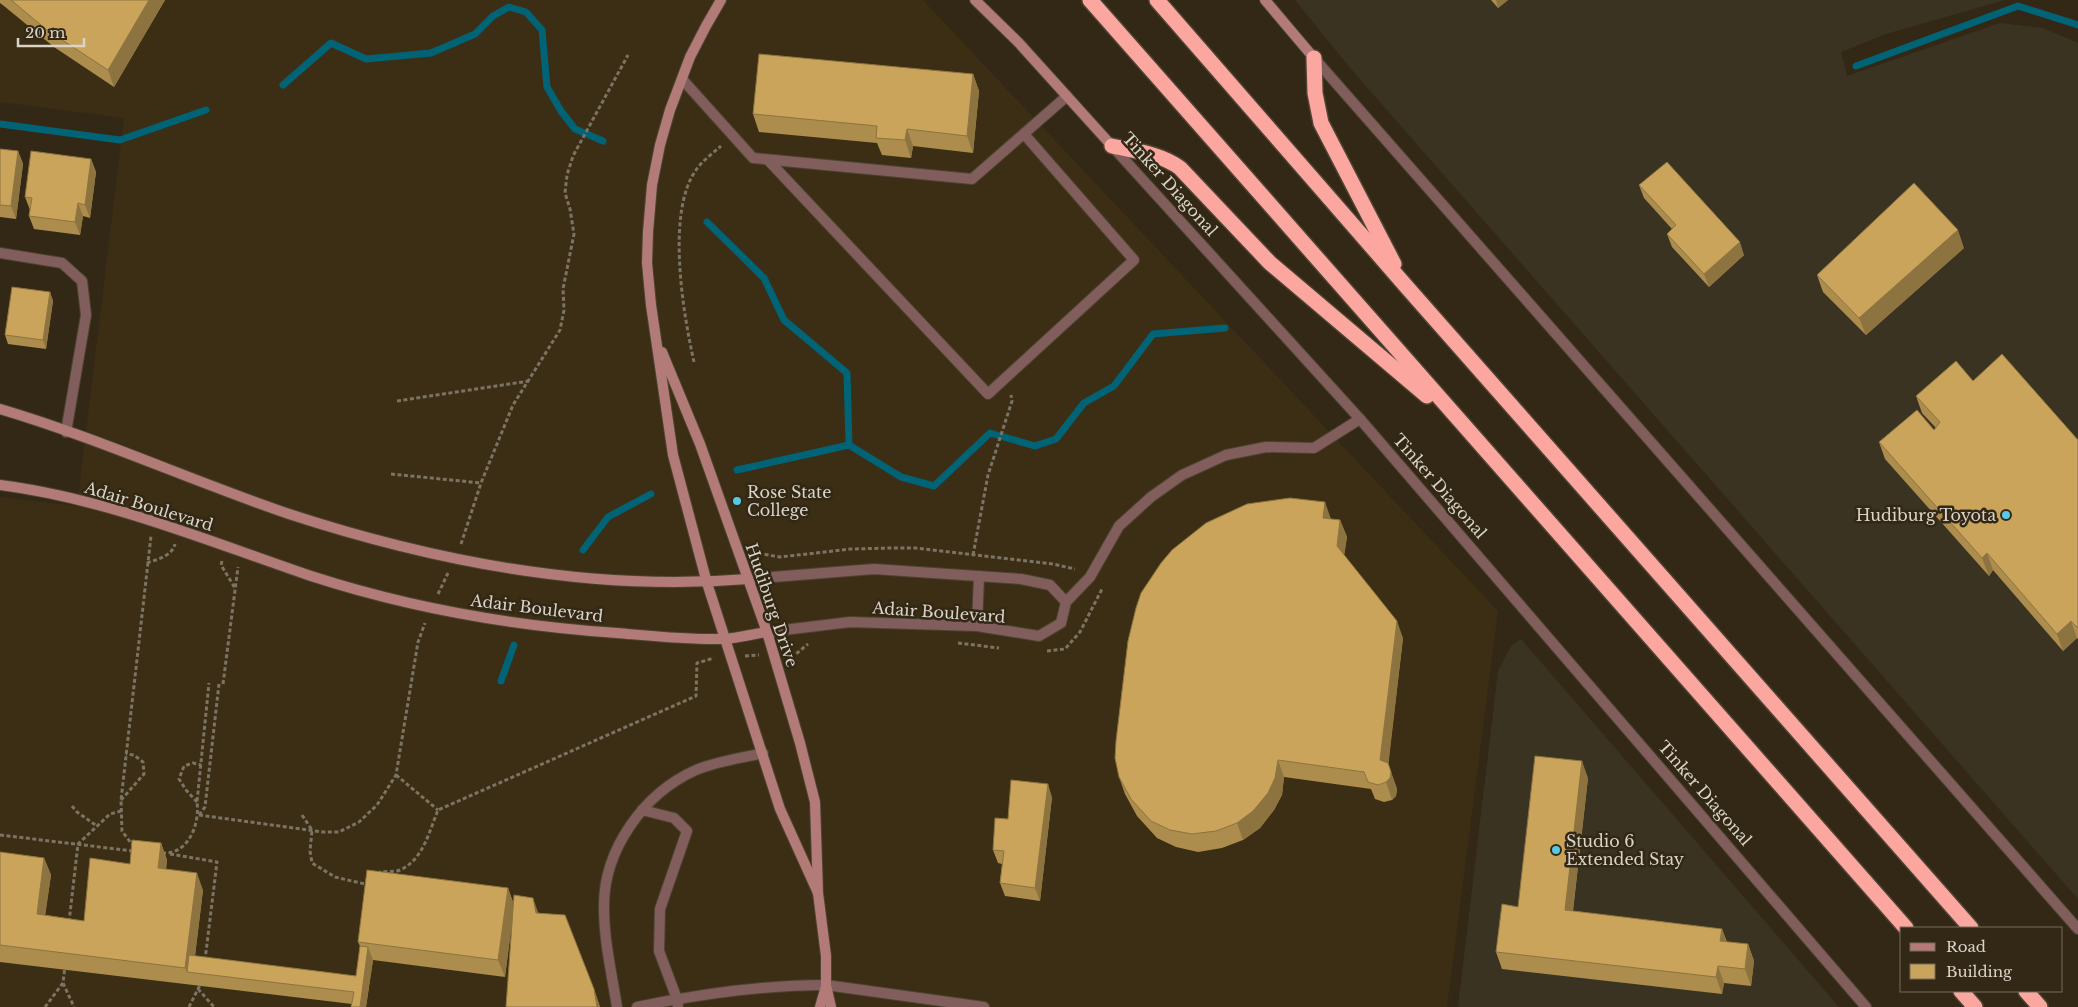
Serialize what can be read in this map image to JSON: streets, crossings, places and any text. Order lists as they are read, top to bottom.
{
  "streets": {
    "street": ["Tinker Diagonal", "Adair Boulevard", "Hudiburg Drive"]
  },
  "crossings": [
    ["Tinker Diagonal", "Adair Boulevard"],
    ["Adair Boulevard", "Hudiburg Drive"]
  ],
  "places": ["Rose State College", "Hudiburg Toyota", "Studio 6 Extended Stay"],
  "legend": ["Road", "Building"],
  "scale_bar": "20 m"
}
